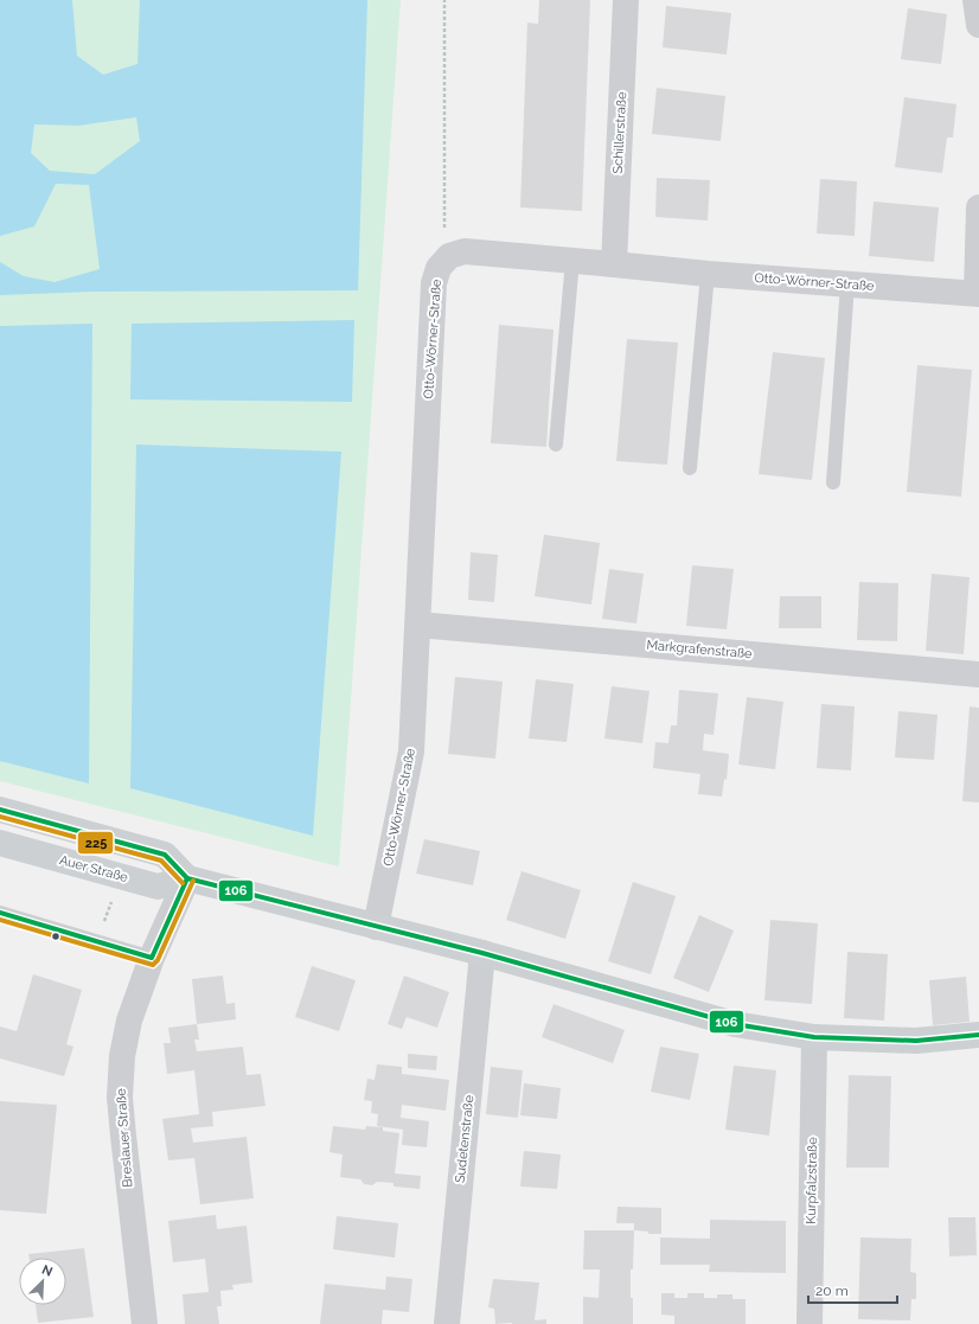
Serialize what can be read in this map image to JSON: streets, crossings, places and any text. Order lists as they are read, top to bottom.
{
  "streets": {
    "main road": ["Auer Straße"],
    "street": [
      "Schillerstraße",
      "Otto-Wörner-Straße",
      "Markgrafenstraße",
      "Breslauer Straße",
      "Sudetenstraße",
      "Kurpfalzstraße"
    ]
  },
  "crossings": [
    ["Schillerstraße", "Otto-Wörner-Straße"],
    ["Otto-Wörner-Straße", "Markgrafenstraße"],
    ["Auer Straße", "Breslauer Straße"]
  ],
  "lines": ["transit line 106", "transit line 225"],
  "scale_bar": "20 m",
  "north": "top right"
}
